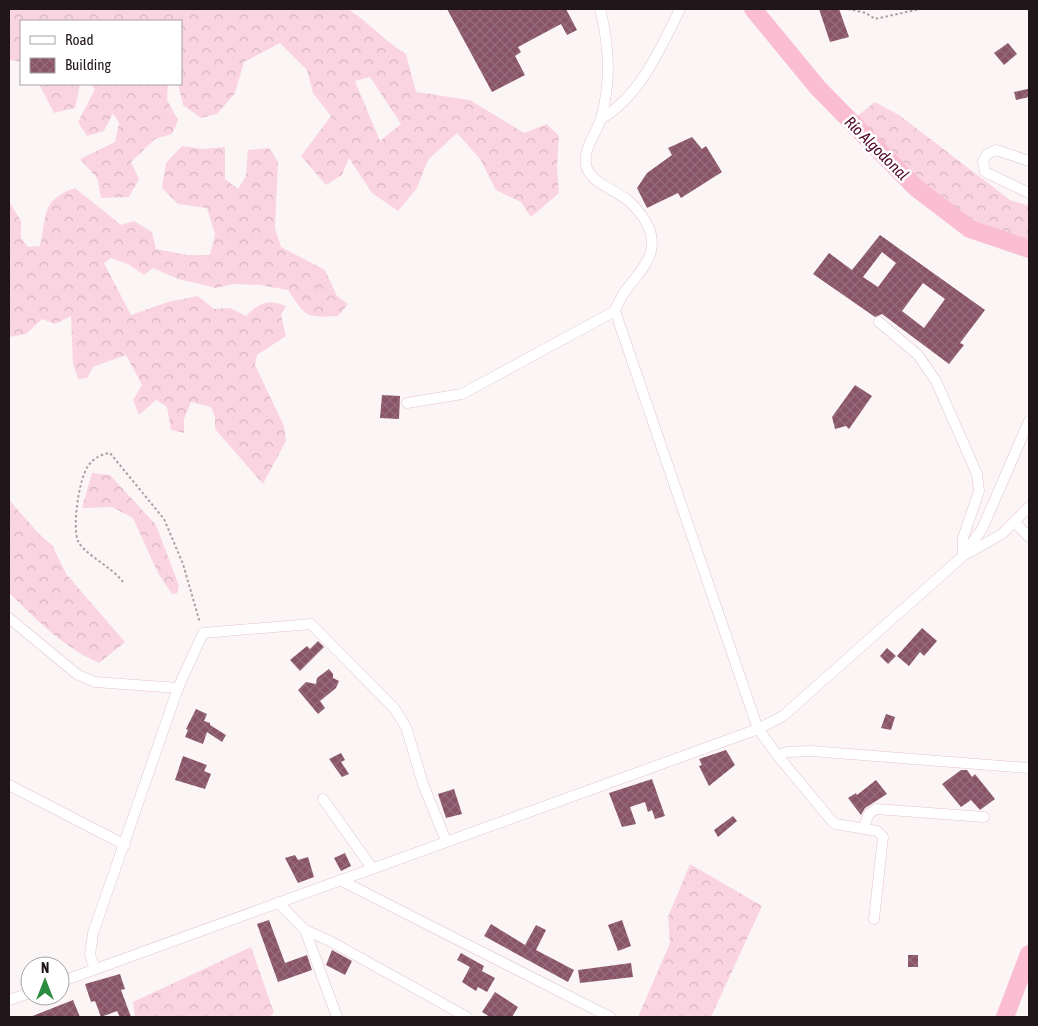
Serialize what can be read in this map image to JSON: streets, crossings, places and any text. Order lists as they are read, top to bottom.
{
  "water": ["Río Algodonal"],
  "legend": ["Road", "Building"],
  "north": "top"
}
